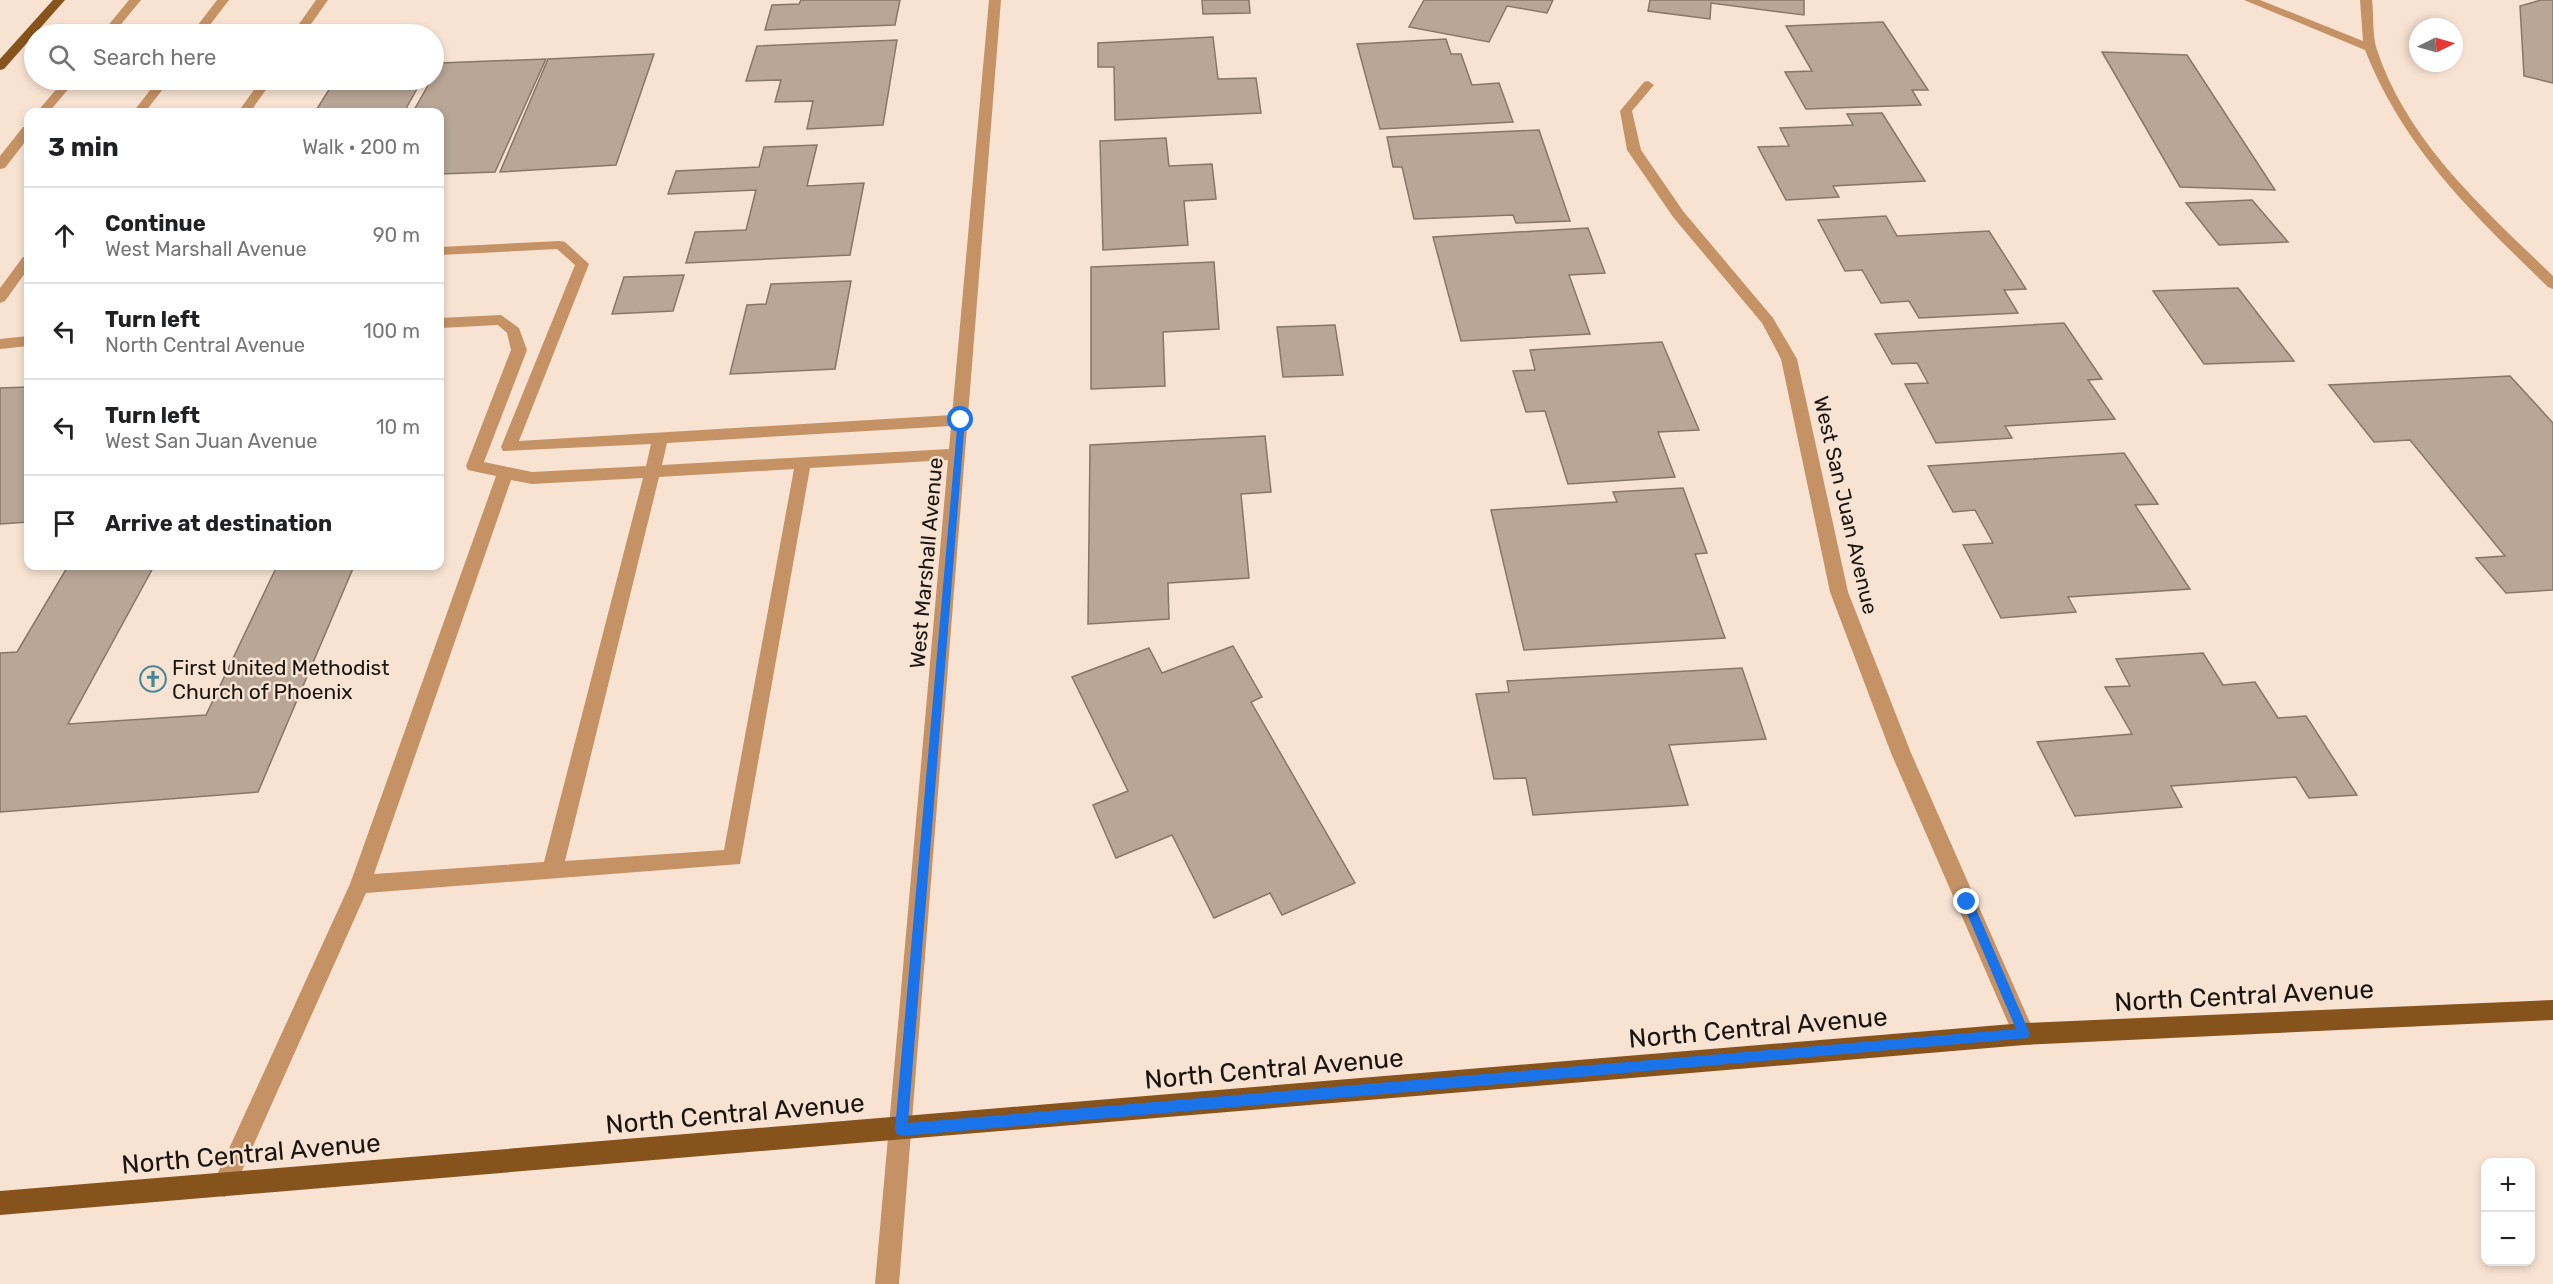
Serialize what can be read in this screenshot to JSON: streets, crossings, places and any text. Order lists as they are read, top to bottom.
{
  "streets": {
    "main road": ["North Central Avenue"],
    "street": ["West San Juan Avenue", "West Marshall Avenue"]
  },
  "crossings": [
    ["West San Juan Avenue", "North Central Avenue"],
    ["West Marshall Avenue", "North Central Avenue"]
  ],
  "places": {
    "church": ["First United Methodist Church of Phoenix"]
  },
  "north": "right",
  "page": {
    "search": "Search here",
    "heading": ["3 min", "Walk · 200 m"],
    "list": [
      ["Continue", "West Marshall Avenue", "90 m"],
      ["Turn left", "North Central Avenue", "100 m"],
      ["Turn left", "West San Juan Avenue", "10 m"],
      "Arrive at destination"
    ],
    "map_buttons": ["+", "−"]
  }
}
